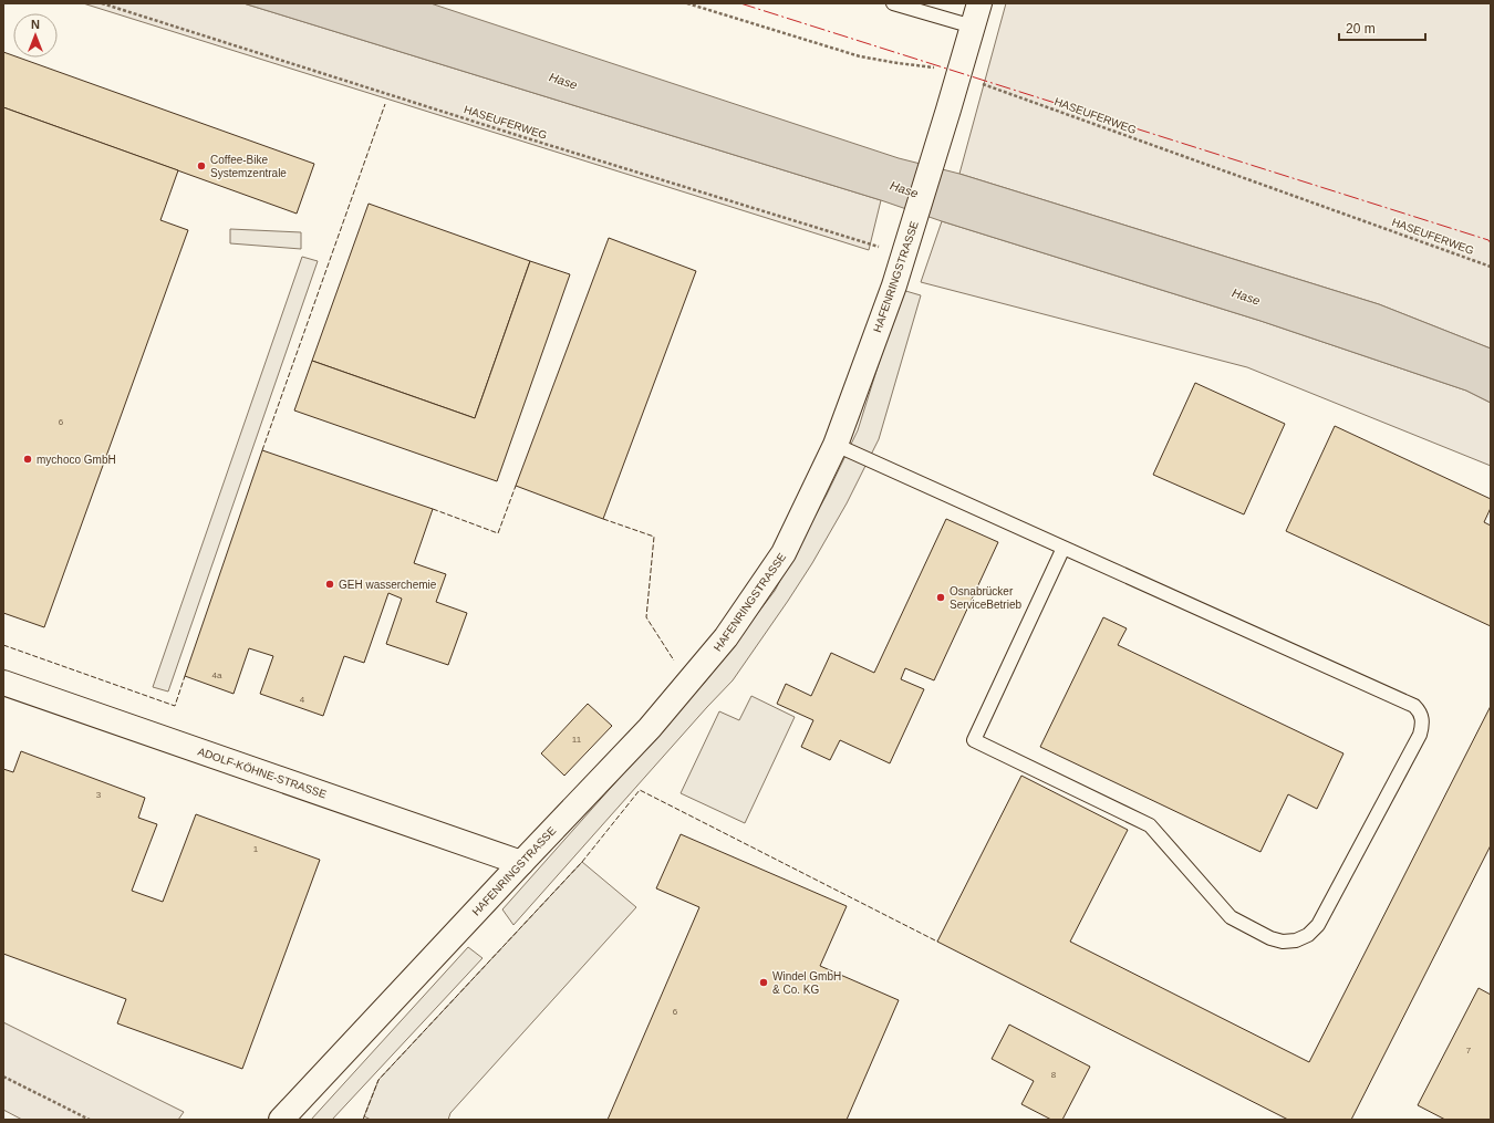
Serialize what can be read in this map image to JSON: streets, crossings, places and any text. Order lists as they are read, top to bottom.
{
  "streets": {
    "street": ["HAFENRINGSTRASSE", "ADOLF-KÖHNE-STRASSE"],
    "path": ["HASEUFERWEG"]
  },
  "crossings": [
    ["HASEUFERWEG", "HAFENRINGSTRASSE"],
    ["HAFENRINGSTRASSE", "ADOLF-KÖHNE-STRASSE"]
  ],
  "water": ["Hase"],
  "places": [
    "Coffee-Bike Systemzentrale",
    "mychoco GmbH",
    "GEH wasserchemie",
    "Osnabrücker ServiceBetrieb",
    "Windel GmbH & Co. KG"
  ],
  "house_numbers": [
    "6",
    "4a",
    "4",
    "11",
    "3",
    "1",
    "6",
    "7",
    "8"
  ],
  "scale_bar": "20 m",
  "north": "top"
}
